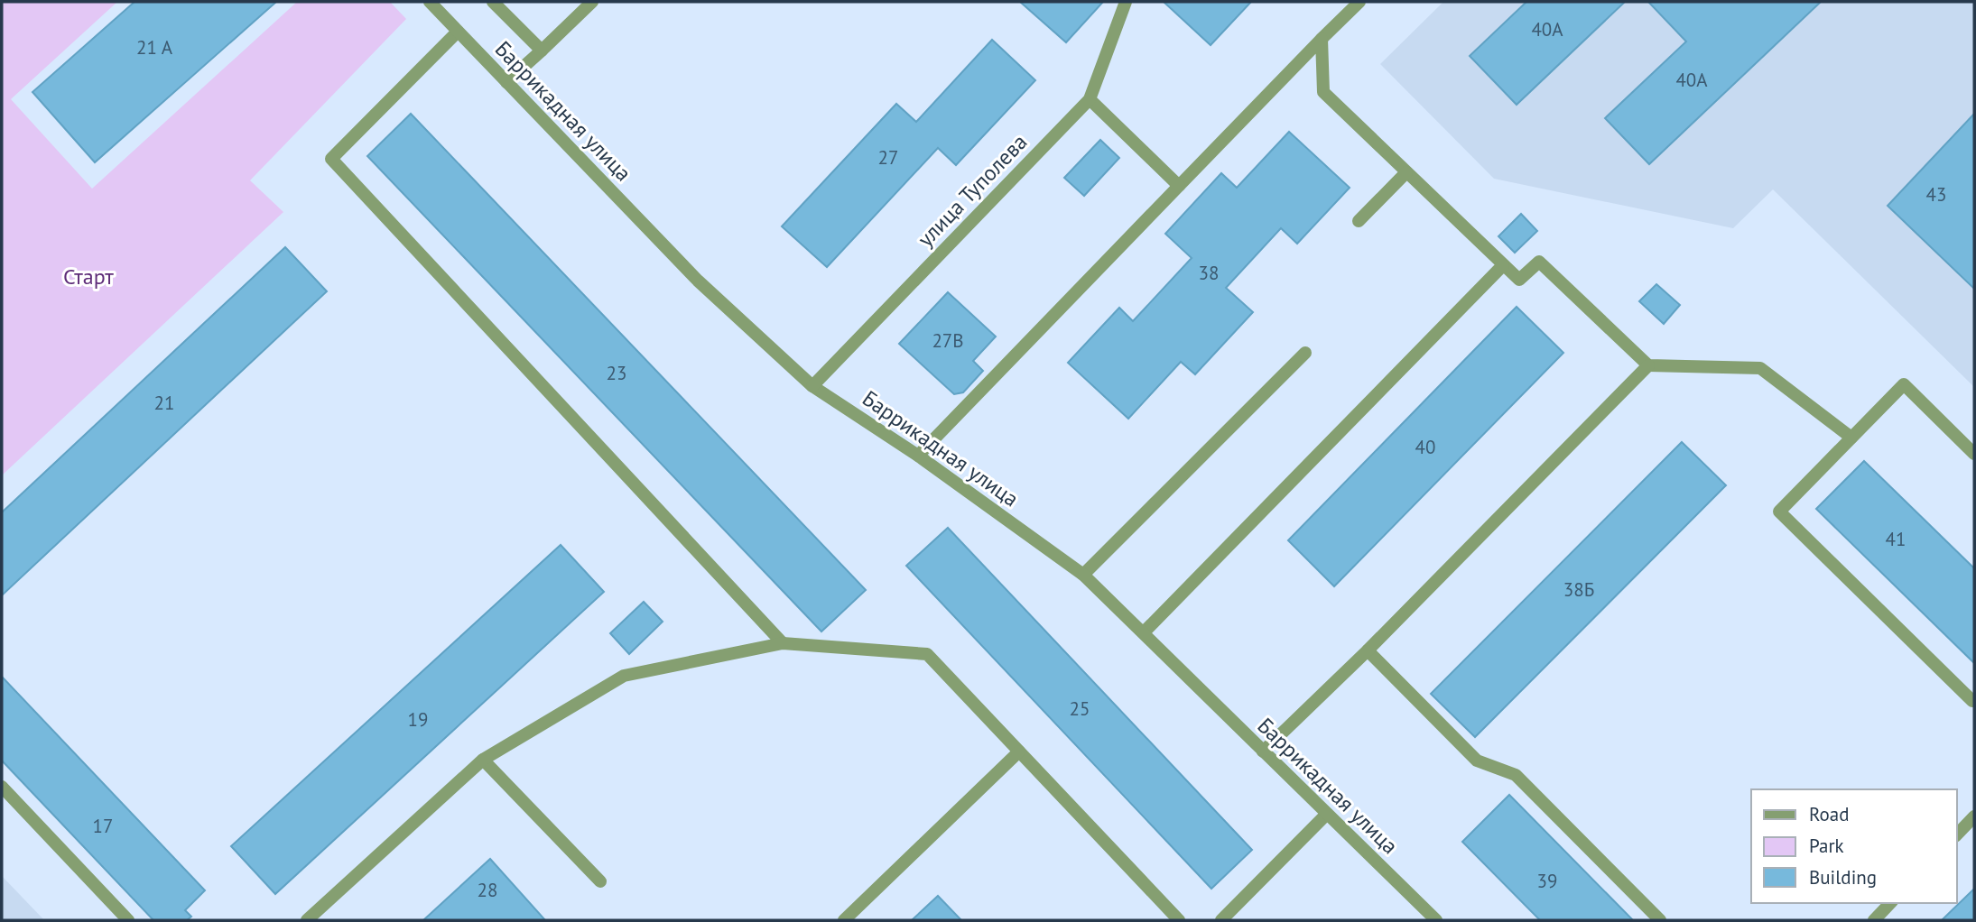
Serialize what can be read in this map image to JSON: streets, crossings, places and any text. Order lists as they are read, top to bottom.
{
  "streets": {
    "street": ["Баррикадная улица", "улица Туполева"]
  },
  "crossings": [
    ["Баррикадная улица", "улица Туполева"]
  ],
  "parks": ["Старт"],
  "house_numbers": [
    "40А",
    "21 А",
    "40А",
    "27",
    "43",
    "38",
    "27В",
    "23",
    "21",
    "40",
    "41",
    "38Б",
    "25",
    "19",
    "17",
    "39",
    "28"
  ],
  "legend": ["Road", "Park", "Building"]
}
